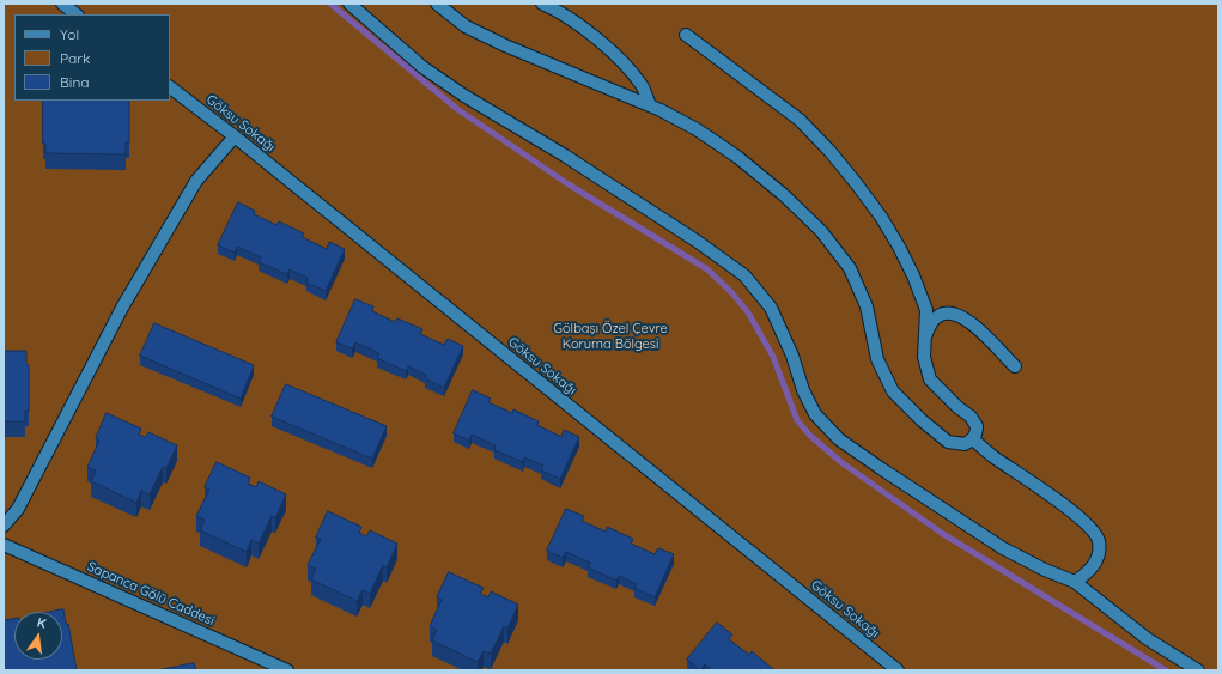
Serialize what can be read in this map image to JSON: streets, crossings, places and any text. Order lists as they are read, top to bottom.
{
  "streets": {
    "street": ["Göksu Sokağı", "Sapanca Gölü Caddesi"]
  },
  "parks": ["Gölbaşı Özel Çevre Koruma Bölgesi"],
  "legend": ["Yol", "Park", "Bina"],
  "north": "top"
}
